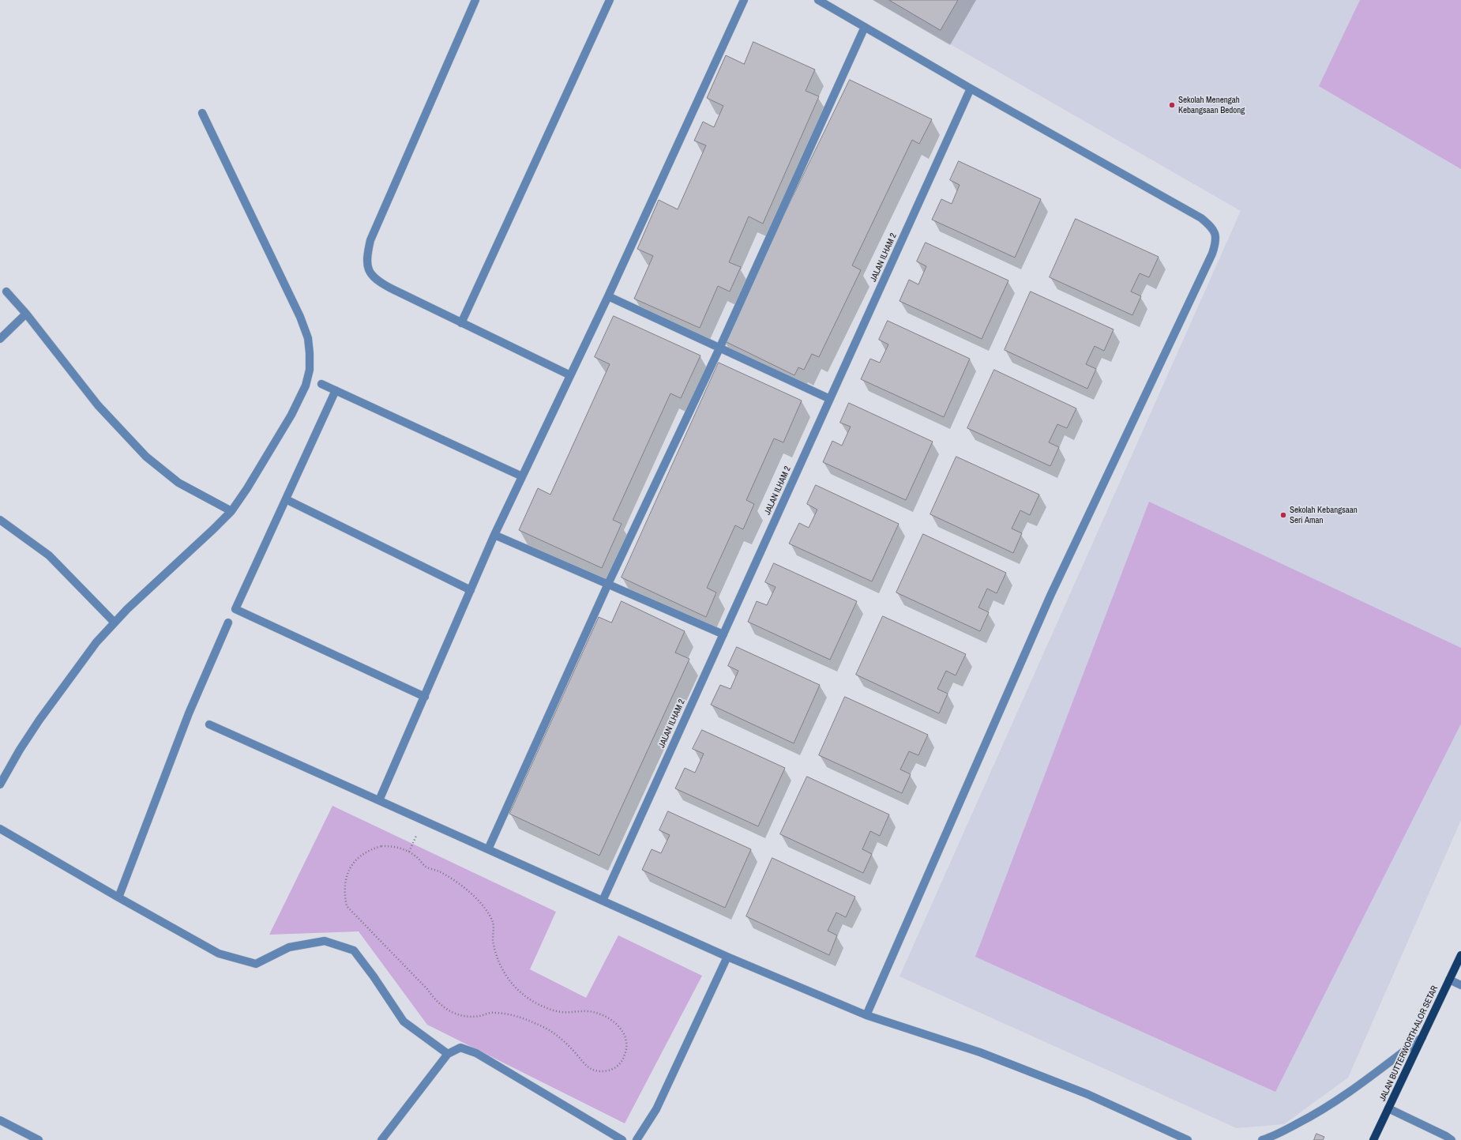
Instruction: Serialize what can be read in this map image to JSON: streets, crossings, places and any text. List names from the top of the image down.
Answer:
{
  "streets": {
    "main road": ["JALAN BUTTERWORTH-ALOR SETAR"],
    "street": ["JALAN ILHAM 2"]
  },
  "places": ["Sekolah Menengah Kebangsaan Bedong", "Sekolah Kebangsaan Seri Aman"]
}
